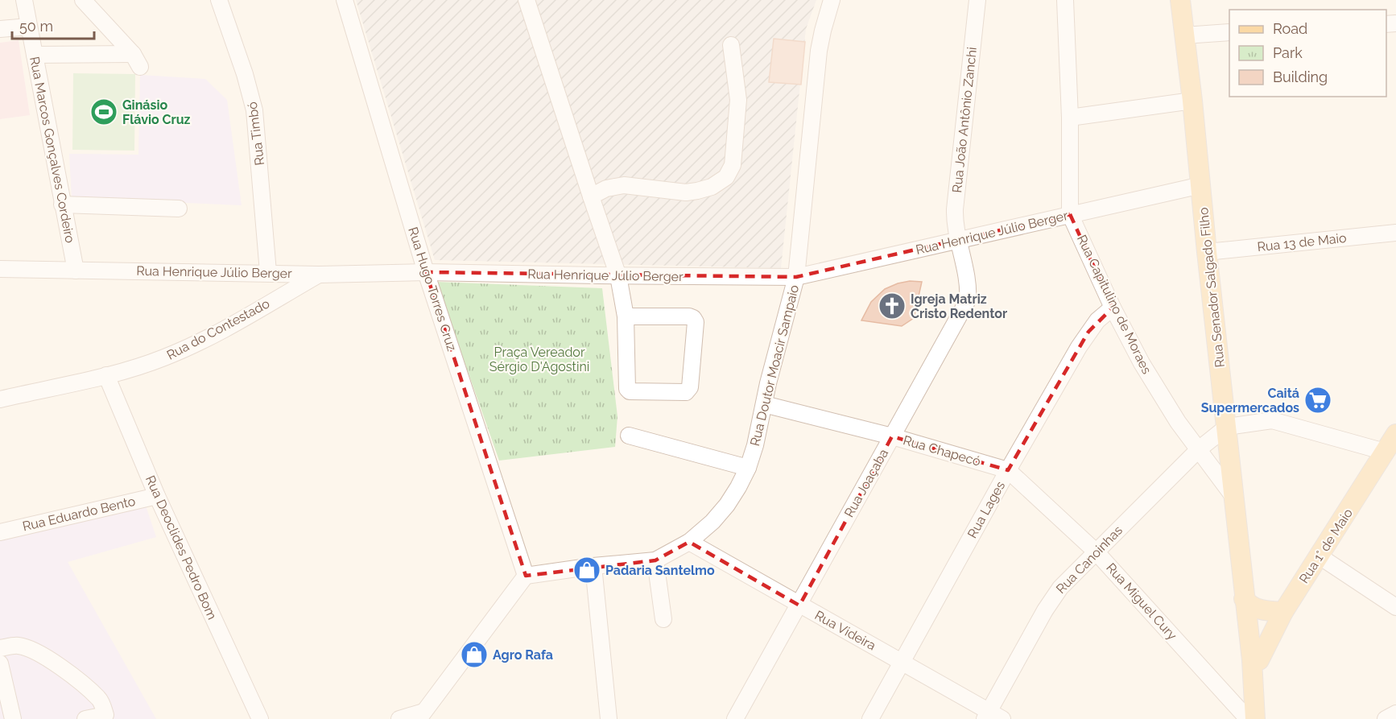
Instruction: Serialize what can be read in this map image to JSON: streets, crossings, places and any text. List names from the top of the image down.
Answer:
{
  "streets": {
    "main road": ["Rua Senador Salgado Filho", "Rua 1° de Maio"],
    "street": [
      "Rua João Antônio Zanchi",
      "Rua Timbó",
      "Rua Marcos Gonçalves Cordeiro",
      "Rua Henrique Júlio Berger",
      "Rua 13 de Maio",
      "Rua Hugo Torres Cruz",
      "Rua Capitulino de Moraes",
      "Rua do Contestado",
      "Rua Doutor Moacir Sampaio",
      "Rua Chapecó",
      "Rua Joaçaba",
      "Rua Lages",
      "Rua Eduardo Bento",
      "Rua Deoclides Pedro Bom",
      "Rua Canoinhas",
      "Rua Miguel Cury",
      "Rua Videira"
    ]
  },
  "crossings": [
    ["Rua João Antônio Zanchi", "Rua Henrique Júlio Berger"],
    ["Rua João Antônio Zanchi", "Rua Joaçaba"],
    ["Rua Timbó", "Rua Henrique Júlio Berger"],
    ["Rua Marcos Gonçalves Cordeiro", "Rua Henrique Júlio Berger"],
    ["Rua Henrique Júlio Berger", "Rua Senador Salgado Filho"],
    ["Rua Henrique Júlio Berger", "Rua Hugo Torres Cruz"],
    ["Rua Henrique Júlio Berger", "Rua Capitulino de Moraes"],
    ["Rua Henrique Júlio Berger", "Rua do Contestado"],
    ["Rua Henrique Júlio Berger", "Rua Doutor Moacir Sampaio"],
    ["Rua Henrique Júlio Berger", "Rua Joaçaba"],
    ["Rua 13 de Maio", "Rua Senador Salgado Filho"],
    ["Rua Senador Salgado Filho", "Rua Capitulino de Moraes"],
    ["Rua Senador Salgado Filho", "Rua 1° de Maio"],
    ["Rua Senador Salgado Filho", "Rua Canoinhas"],
    ["Rua Hugo Torres Cruz", "Rua Doutor Moacir Sampaio"],
    ["Rua Capitulino de Moraes", "Rua Lages"],
    ["Rua Capitulino de Moraes", "Rua Canoinhas"],
    ["Rua do Contestado", "Rua Deoclides Pedro Bom"],
    ["Rua Doutor Moacir Sampaio", "Rua Chapecó"],
    ["Rua Doutor Moacir Sampaio", "Rua Videira"],
    ["Rua Chapecó", "Rua Joaçaba"],
    ["Rua Chapecó", "Rua Lages"],
    ["Rua Chapecó", "Rua Miguel Cury"],
    ["Rua Joaçaba", "Rua Videira"],
    ["Rua Lages", "Rua Miguel Cury"],
    ["Rua Lages", "Rua Videira"],
    ["Rua Eduardo Bento", "Rua Deoclides Pedro Bom"],
    ["Rua Canoinhas", "Rua Miguel Cury"],
    ["Rua Canoinhas", "Rua Videira"]
  ],
  "parks": ["Praça Vereador Sérgio D'Agostini"],
  "places": {
    "sports": ["Ginásio Flávio Cruz"],
    "church": ["Igreja Matriz Cristo Redentor"],
    "supermarket": ["Caitá Supermercados"],
    "shop": ["Padaria Santelmo", "Agro Rafa"]
  },
  "legend": ["Road", "Park", "Building"],
  "scale_bar": "50 m"
}
